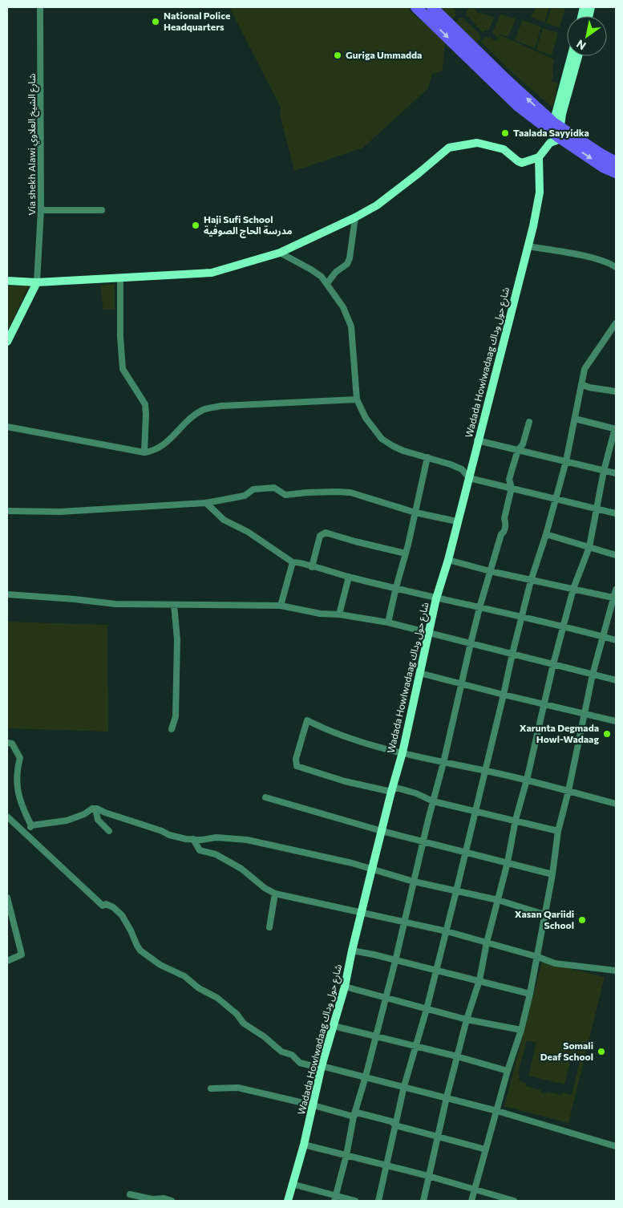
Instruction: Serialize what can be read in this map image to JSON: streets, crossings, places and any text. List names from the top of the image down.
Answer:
{
  "streets": {
    "street": ["Via shekh Alawi شارع الشيخ العلاوي", "Wadada Howlwadaag شارع حول وداك"]
  },
  "places": [
    "National Police Headquarters",
    "Guriga Ummadda",
    "Taalada Sayyidka",
    "Haji Sufi School مدرسة الحاج الصوفية",
    "Xarunta Degmada Howl-Wadaag",
    "Xasan Qariidi School",
    "Somali Deaf School"
  ],
  "north": "bottom left"
}
